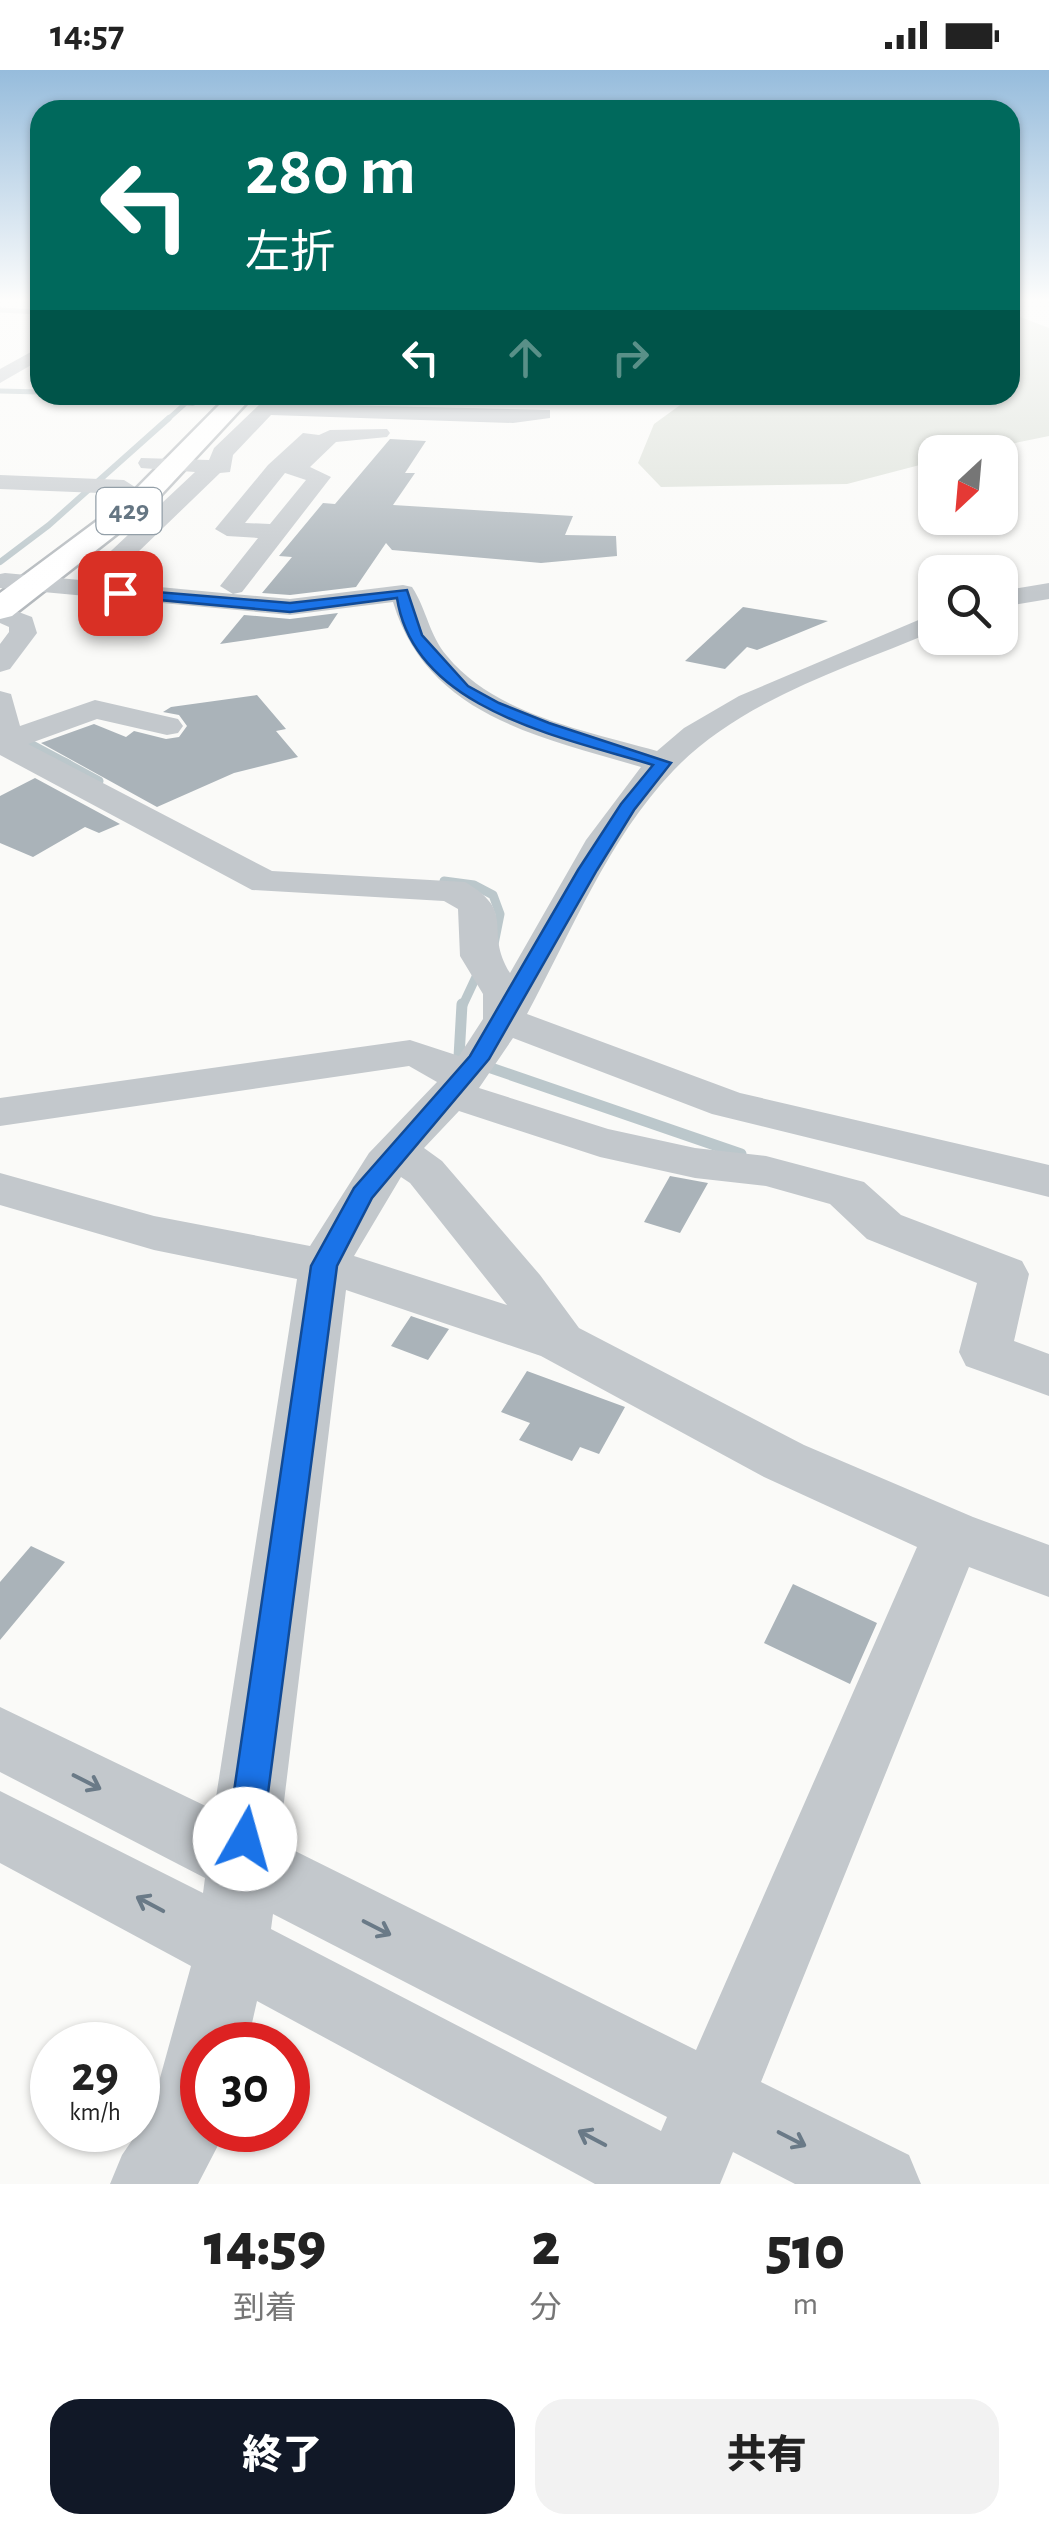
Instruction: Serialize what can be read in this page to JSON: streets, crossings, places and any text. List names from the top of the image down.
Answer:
{
  "streets": {
    "highway": ["429"]
  },
  "north": "bottom left",
  "page": {
    "status": "14:57",
    "turn": ["280 m", "左折"],
    "speed": "29 km/h",
    "limit": "30",
    "eta": [
      "14:59",
      "到着",
      "2",
      "分",
      "510",
      "m"
    ],
    "buttons": ["終了", "共有"]
  }
}
